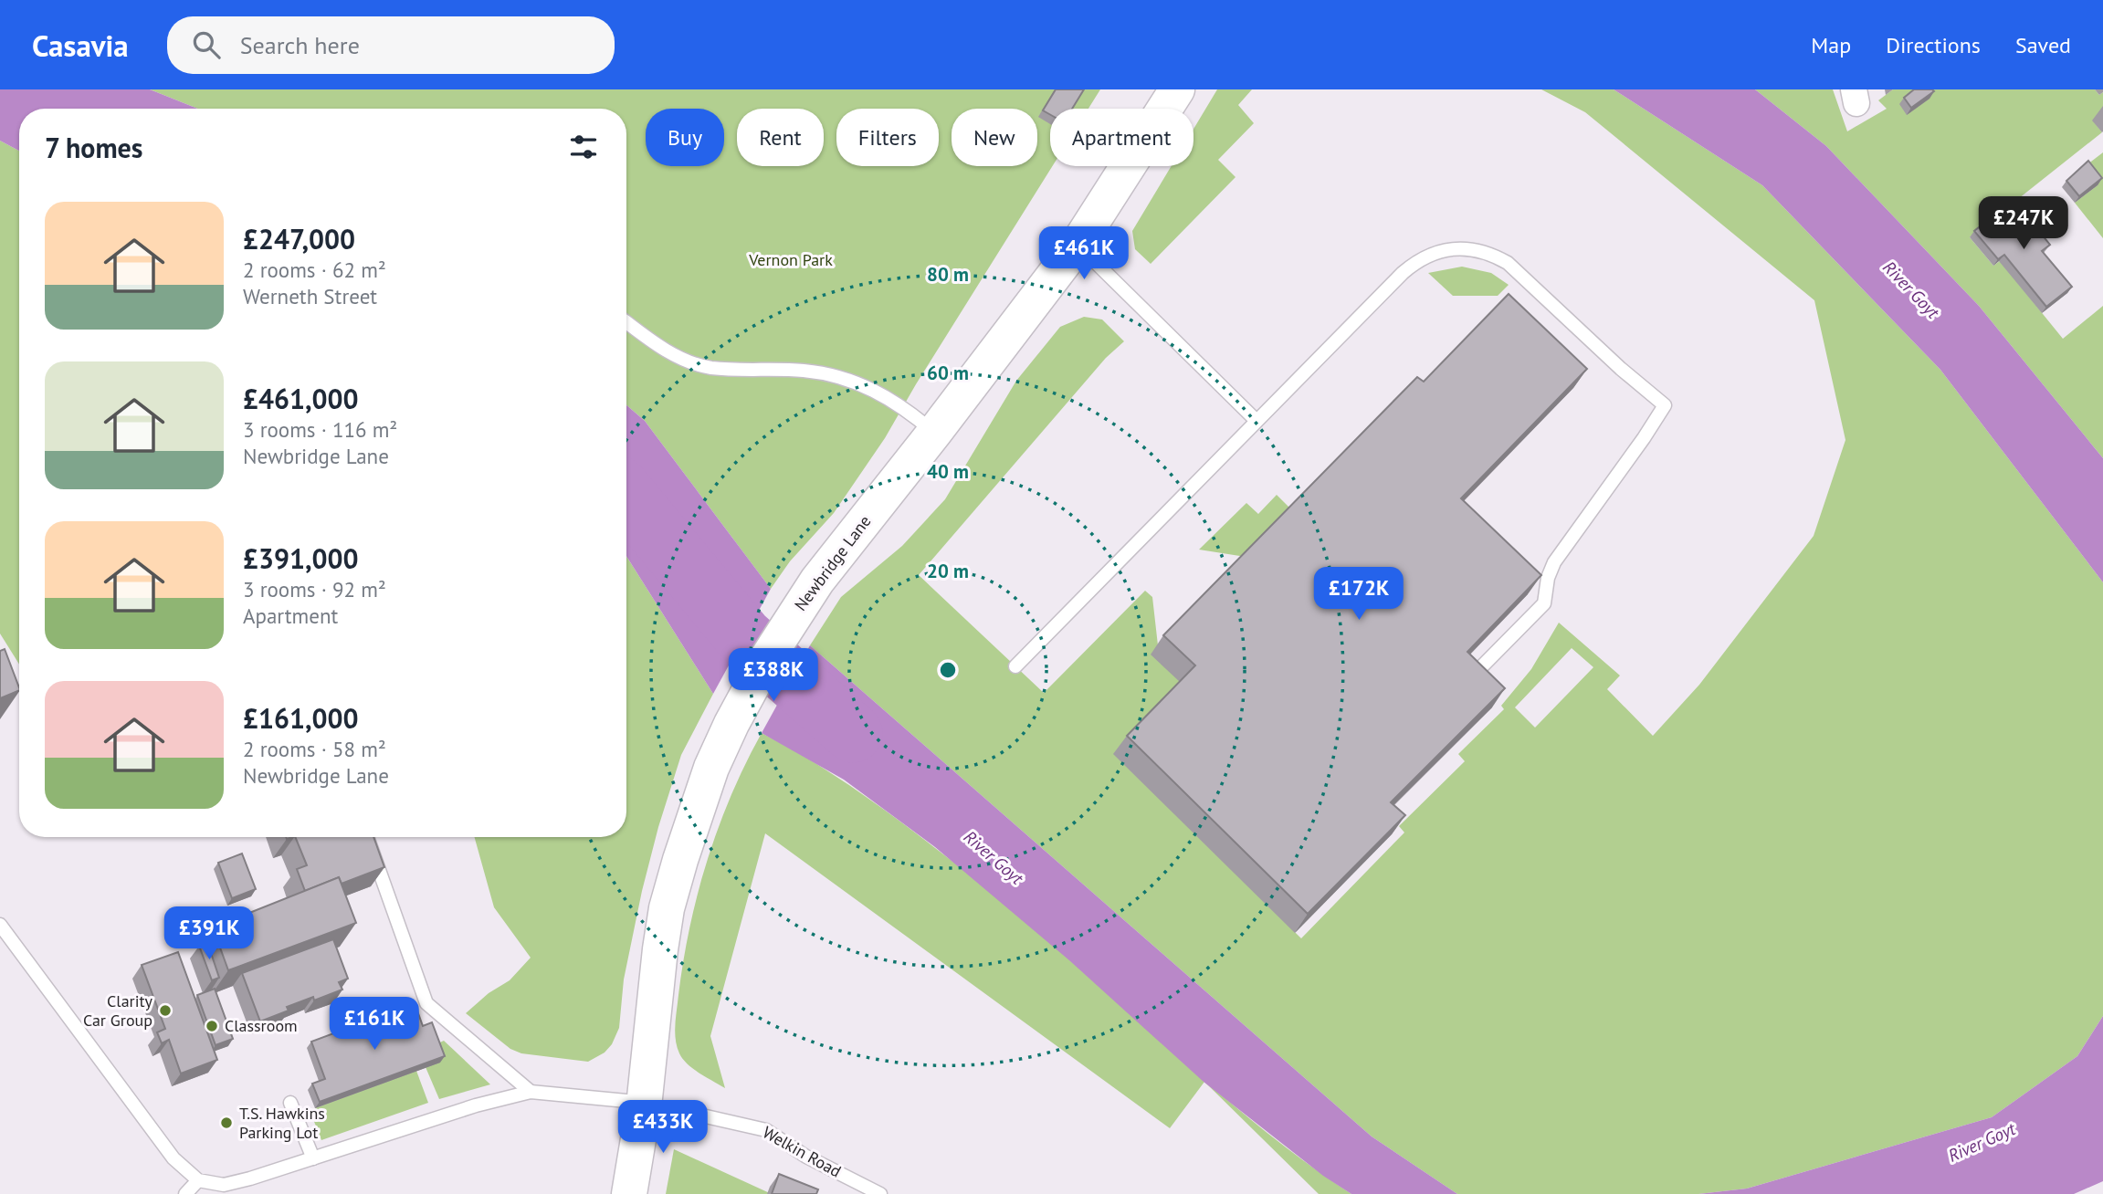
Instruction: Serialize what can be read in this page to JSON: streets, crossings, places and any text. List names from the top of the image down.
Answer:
{
  "streets": {
    "main road": ["Newbridge Lane"],
    "lane": ["Welkin Road"]
  },
  "crossings": [
    ["Newbridge Lane", "Welkin Road"]
  ],
  "water": ["River Goyt"],
  "parks": ["Vernon Park"],
  "places": ["Clarity Car Group", "Classroom", "T.S. Hawkins Parking Lot"],
  "page": {
    "header": "Casavia",
    "search": "Search here",
    "nav": ["Map", "Directions", "Saved"],
    "chip": [
      "Buy",
      "Rent",
      "Filters",
      "New",
      "Apartment"
    ],
    "heading": "7 homes",
    "list": [
      {
        "name": "£247,000",
        "note": "2 rooms · 62 m² · Werneth Street"
      },
      {
        "name": "£461,000",
        "note": "3 rooms · 116 m² · Newbridge Lane"
      },
      {
        "name": "£391,000",
        "note": "3 rooms · 92 m² · Apartment"
      },
      {
        "name": "£161,000",
        "note": "2 rooms · 58 m² · Newbridge Lane"
      }
    ],
    "price": [
      "£247K",
      "£461K",
      "£172K",
      "£388K",
      "£391K",
      "£161K",
      "£433K"
    ]
  },
  "rings": [
    "80 m",
    "60 m",
    "40 m",
    "20 m"
  ]
}
